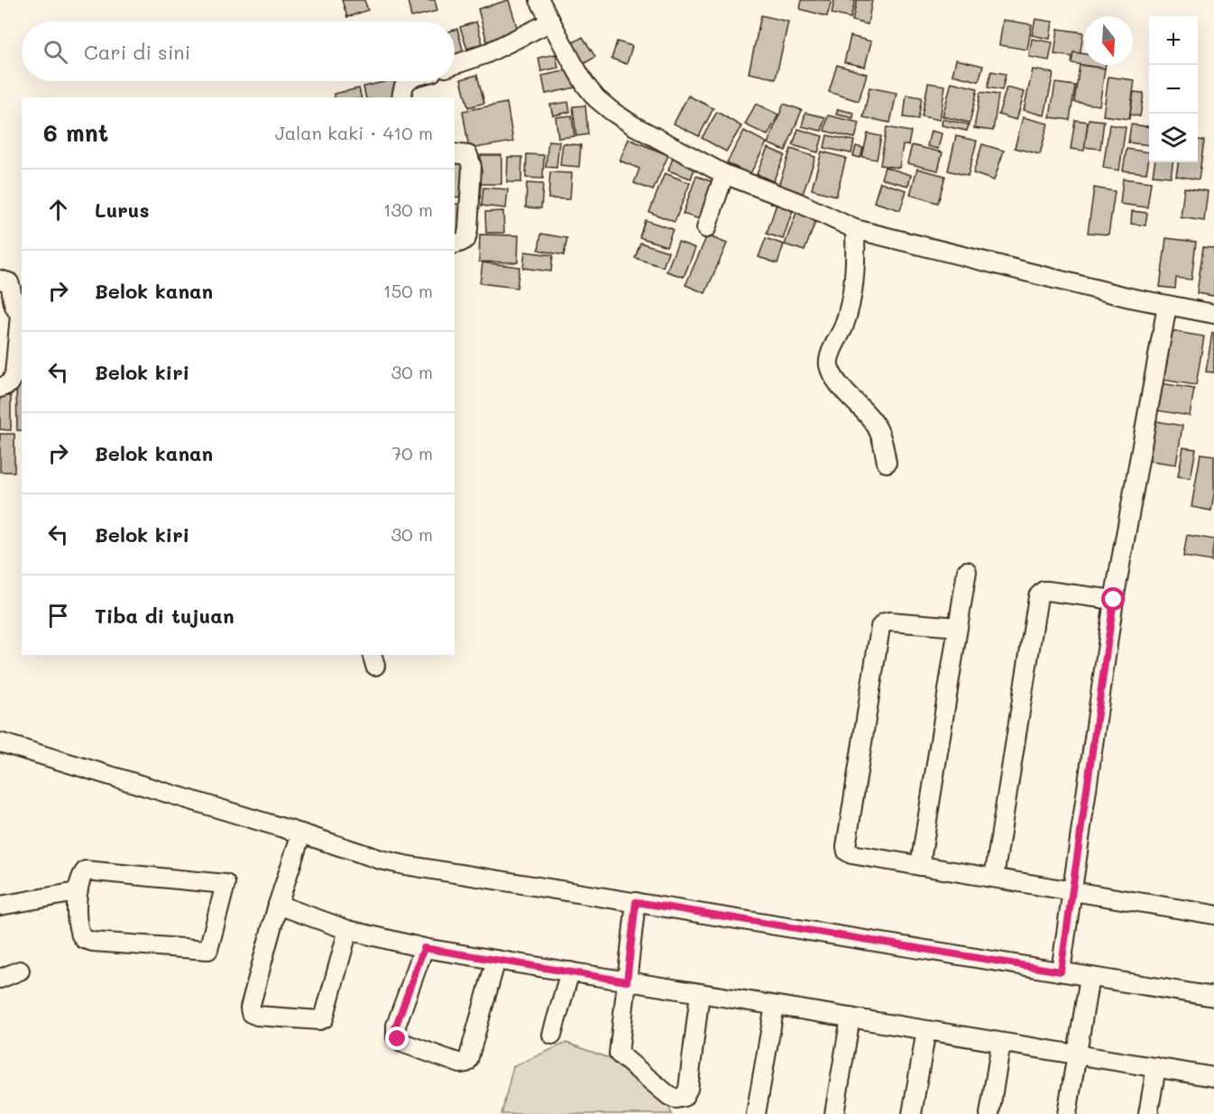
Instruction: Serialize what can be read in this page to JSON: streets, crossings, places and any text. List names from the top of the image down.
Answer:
{
  "north": "bottom",
  "page": {
    "map_buttons": ["+", "−"],
    "search": "Cari di sini",
    "heading": ["6 mnt", "Jalan kaki · 410 m"],
    "list": [
      ["Lurus", "130 m"],
      ["Belok kanan", "150 m"],
      ["Belok kiri", "30 m"],
      ["Belok kanan", "70 m"],
      ["Belok kiri", "30 m"],
      "Tiba di tujuan"
    ]
  }
}
